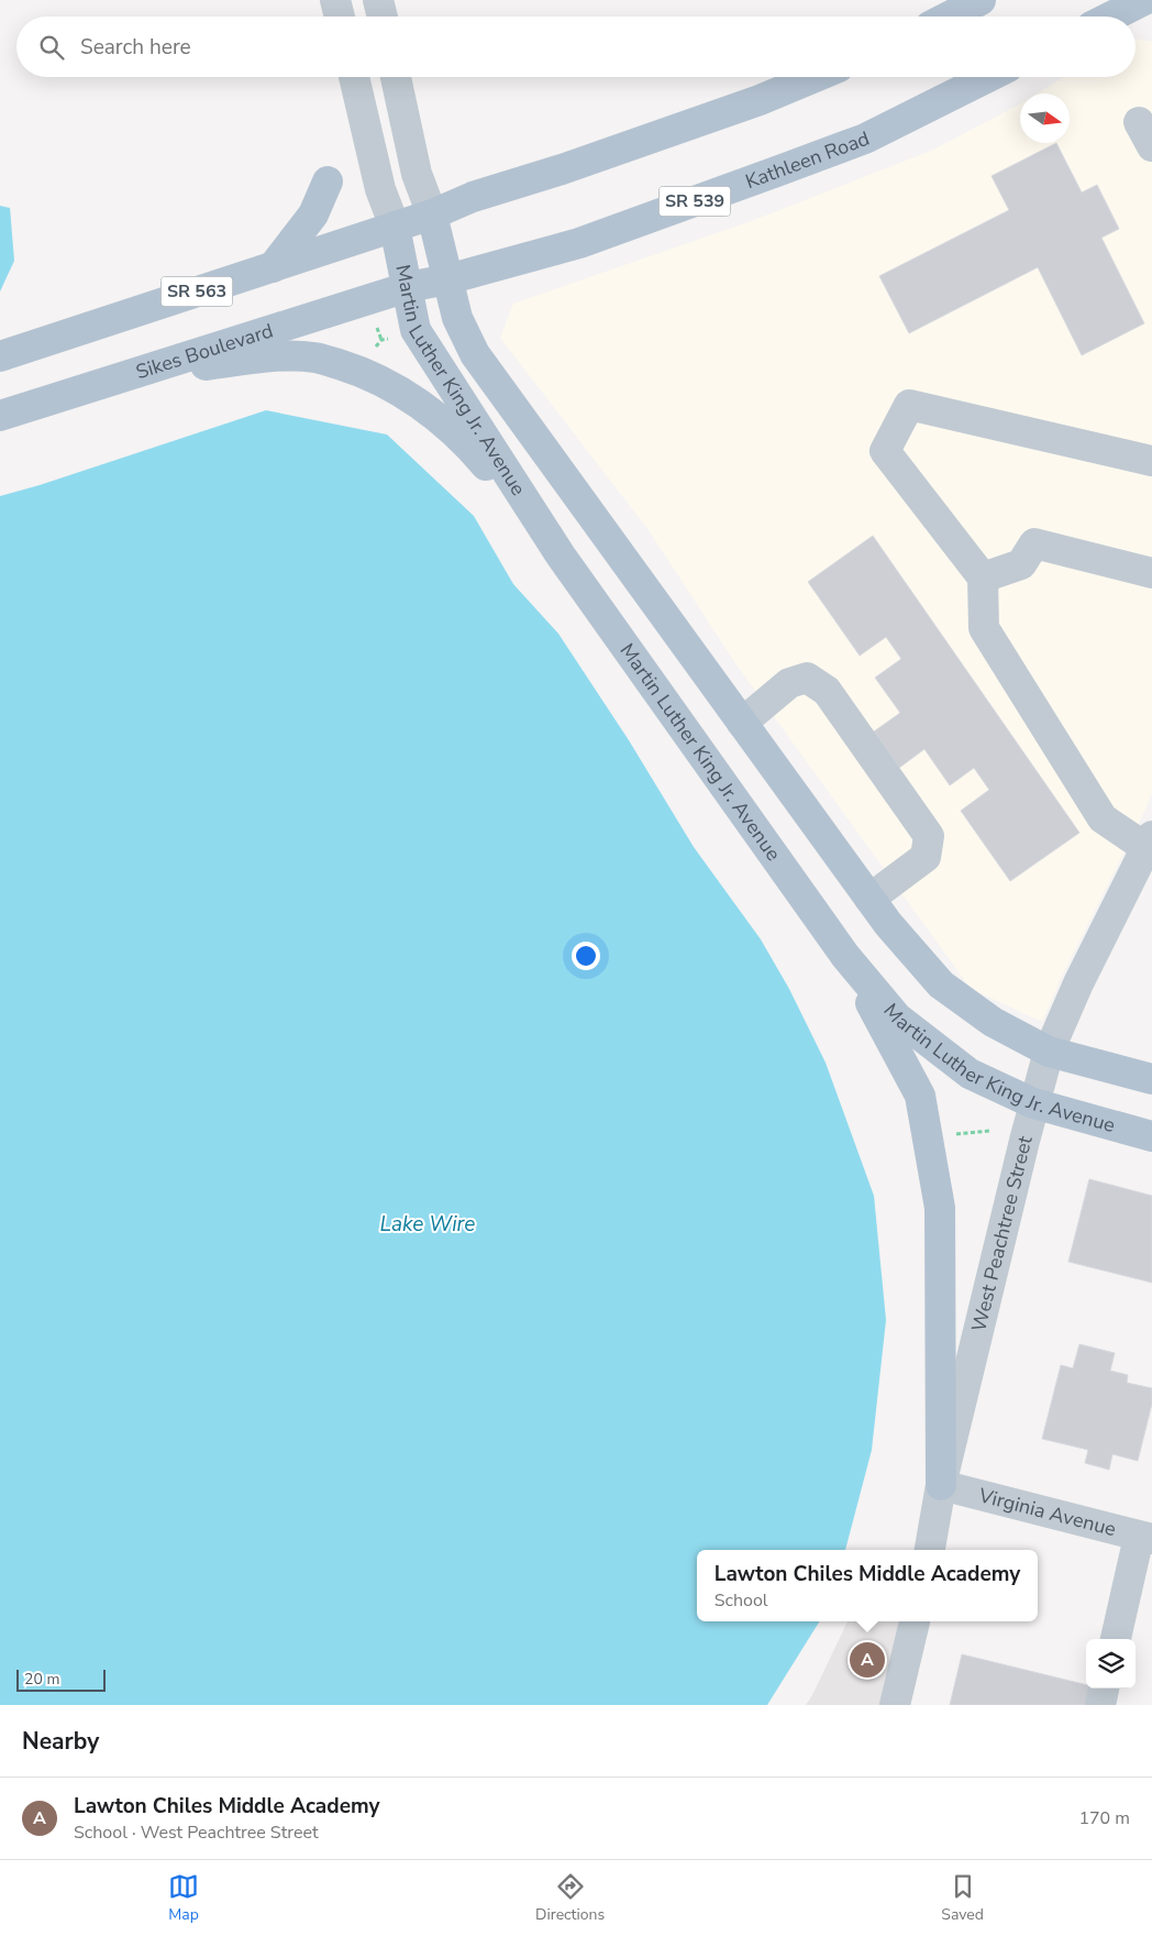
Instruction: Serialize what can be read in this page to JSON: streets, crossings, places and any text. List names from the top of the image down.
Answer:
{
  "streets": {
    "main road": [
      "Kathleen Road",
      "SR 539",
      "SR 563",
      "Sikes Boulevard",
      "Martin Luther King Jr. Avenue"
    ],
    "street": ["West Peachtree Street", "Virginia Avenue"]
  },
  "crossings": [
    ["Kathleen Road", "Sikes Boulevard"],
    ["Kathleen Road", "Martin Luther King Jr. Avenue"],
    ["SR 563", "Martin Luther King Jr. Avenue"],
    ["Sikes Boulevard", "Martin Luther King Jr. Avenue"],
    ["Martin Luther King Jr. Avenue", "West Peachtree Street"],
    ["West Peachtree Street", "Virginia Avenue"]
  ],
  "water": ["Lake Wire"],
  "scale_bar": "20 m",
  "north": "right",
  "page": {
    "search": "Search here",
    "popup": ["Lawton Chiles Middle Academy", "School"],
    "pins": "A",
    "scale": "20 m",
    "heading": "Nearby",
    "list": [
      {
        "mark": "A",
        "name": "Lawton Chiles Middle Academy",
        "note": "School · West Peachtree Street",
        "value": "170 m"
      }
    ],
    "nav": ["Map", "Directions", "Saved"]
  }
}
